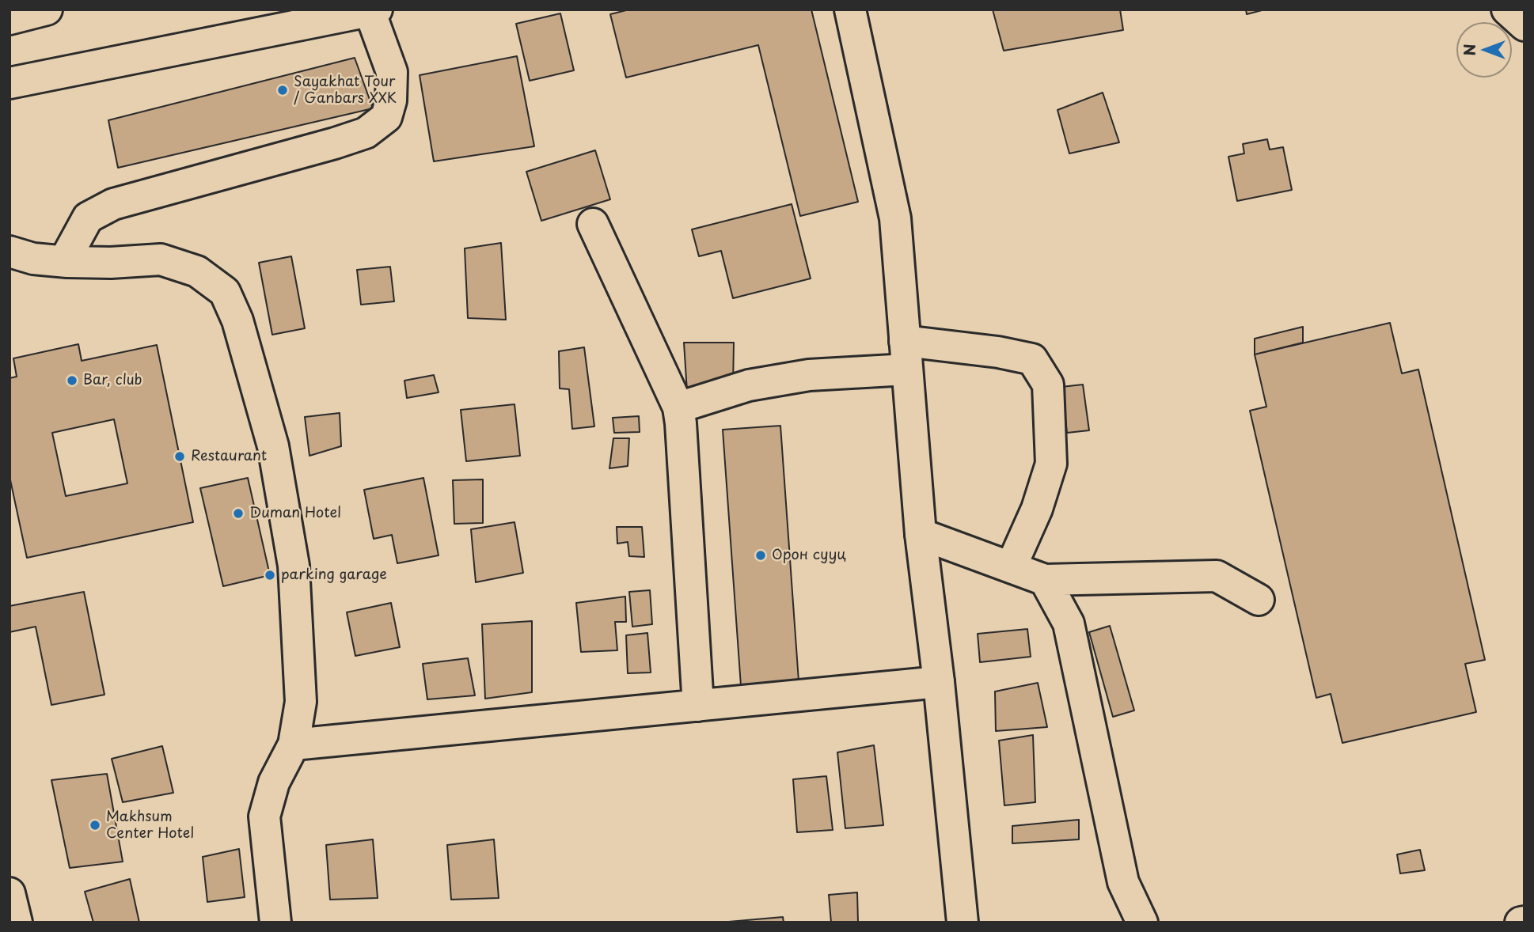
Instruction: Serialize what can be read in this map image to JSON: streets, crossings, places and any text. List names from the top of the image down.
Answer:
{
  "places": [
    "Sayakhat Tour / Ganbars XXK",
    "Bar, club",
    "Restaurant",
    "Duman Hotel",
    "Орон сууц",
    "parking garage",
    "Makhsum Center Hotel"
  ],
  "north": "left"
}
